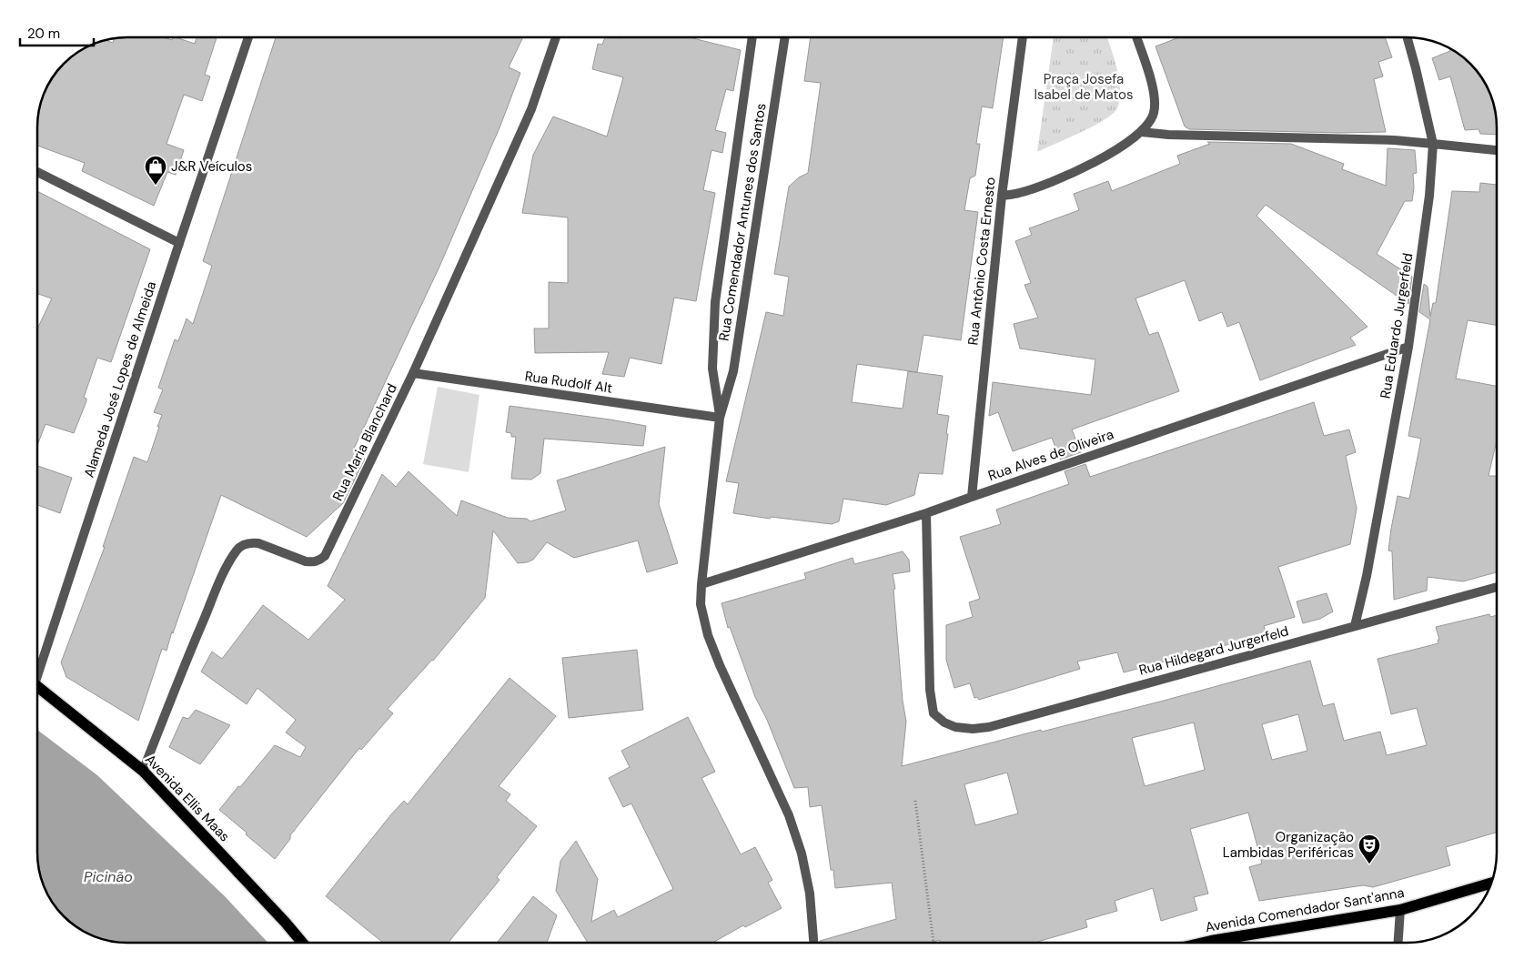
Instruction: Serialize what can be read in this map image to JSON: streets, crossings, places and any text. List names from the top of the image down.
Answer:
{
  "streets": {
    "main road": ["Avenida Ellis Maas", "Avenida Comendador Sant'anna"],
    "street": [
      "Rua Comendador Antunes dos Santos",
      "Rua Antônio Costa Ernesto",
      "Rua Eduardo Jurgerfeld",
      "Alameda José Lopes de Almeida",
      "Rua Rudolf Alt",
      "Rua Maria Blanchard",
      "Rua Alves de Oliveira",
      "Rua Hildegard Jurgerfeld"
    ]
  },
  "crossings": [
    ["Rua Comendador Antunes dos Santos", "Rua Rudolf Alt"],
    ["Rua Comendador Antunes dos Santos", "Rua Alves de Oliveira"],
    ["Rua Antônio Costa Ernesto", "Rua Alves de Oliveira"],
    ["Rua Eduardo Jurgerfeld", "Rua Alves de Oliveira"],
    ["Rua Eduardo Jurgerfeld", "Rua Hildegard Jurgerfeld"],
    ["Rua Rudolf Alt", "Rua Maria Blanchard"],
    ["Rua Maria Blanchard", "Avenida Ellis Maas"],
    ["Rua Alves de Oliveira", "Rua Hildegard Jurgerfeld"]
  ],
  "water": ["Picinão"],
  "parks": ["Praça Josefa Isabel de Matos"],
  "places": {
    "shop": ["J&R Veículos"],
    "theatre": ["Organização Lambidas Periféricas"]
  },
  "scale_bar": "20 m"
}
